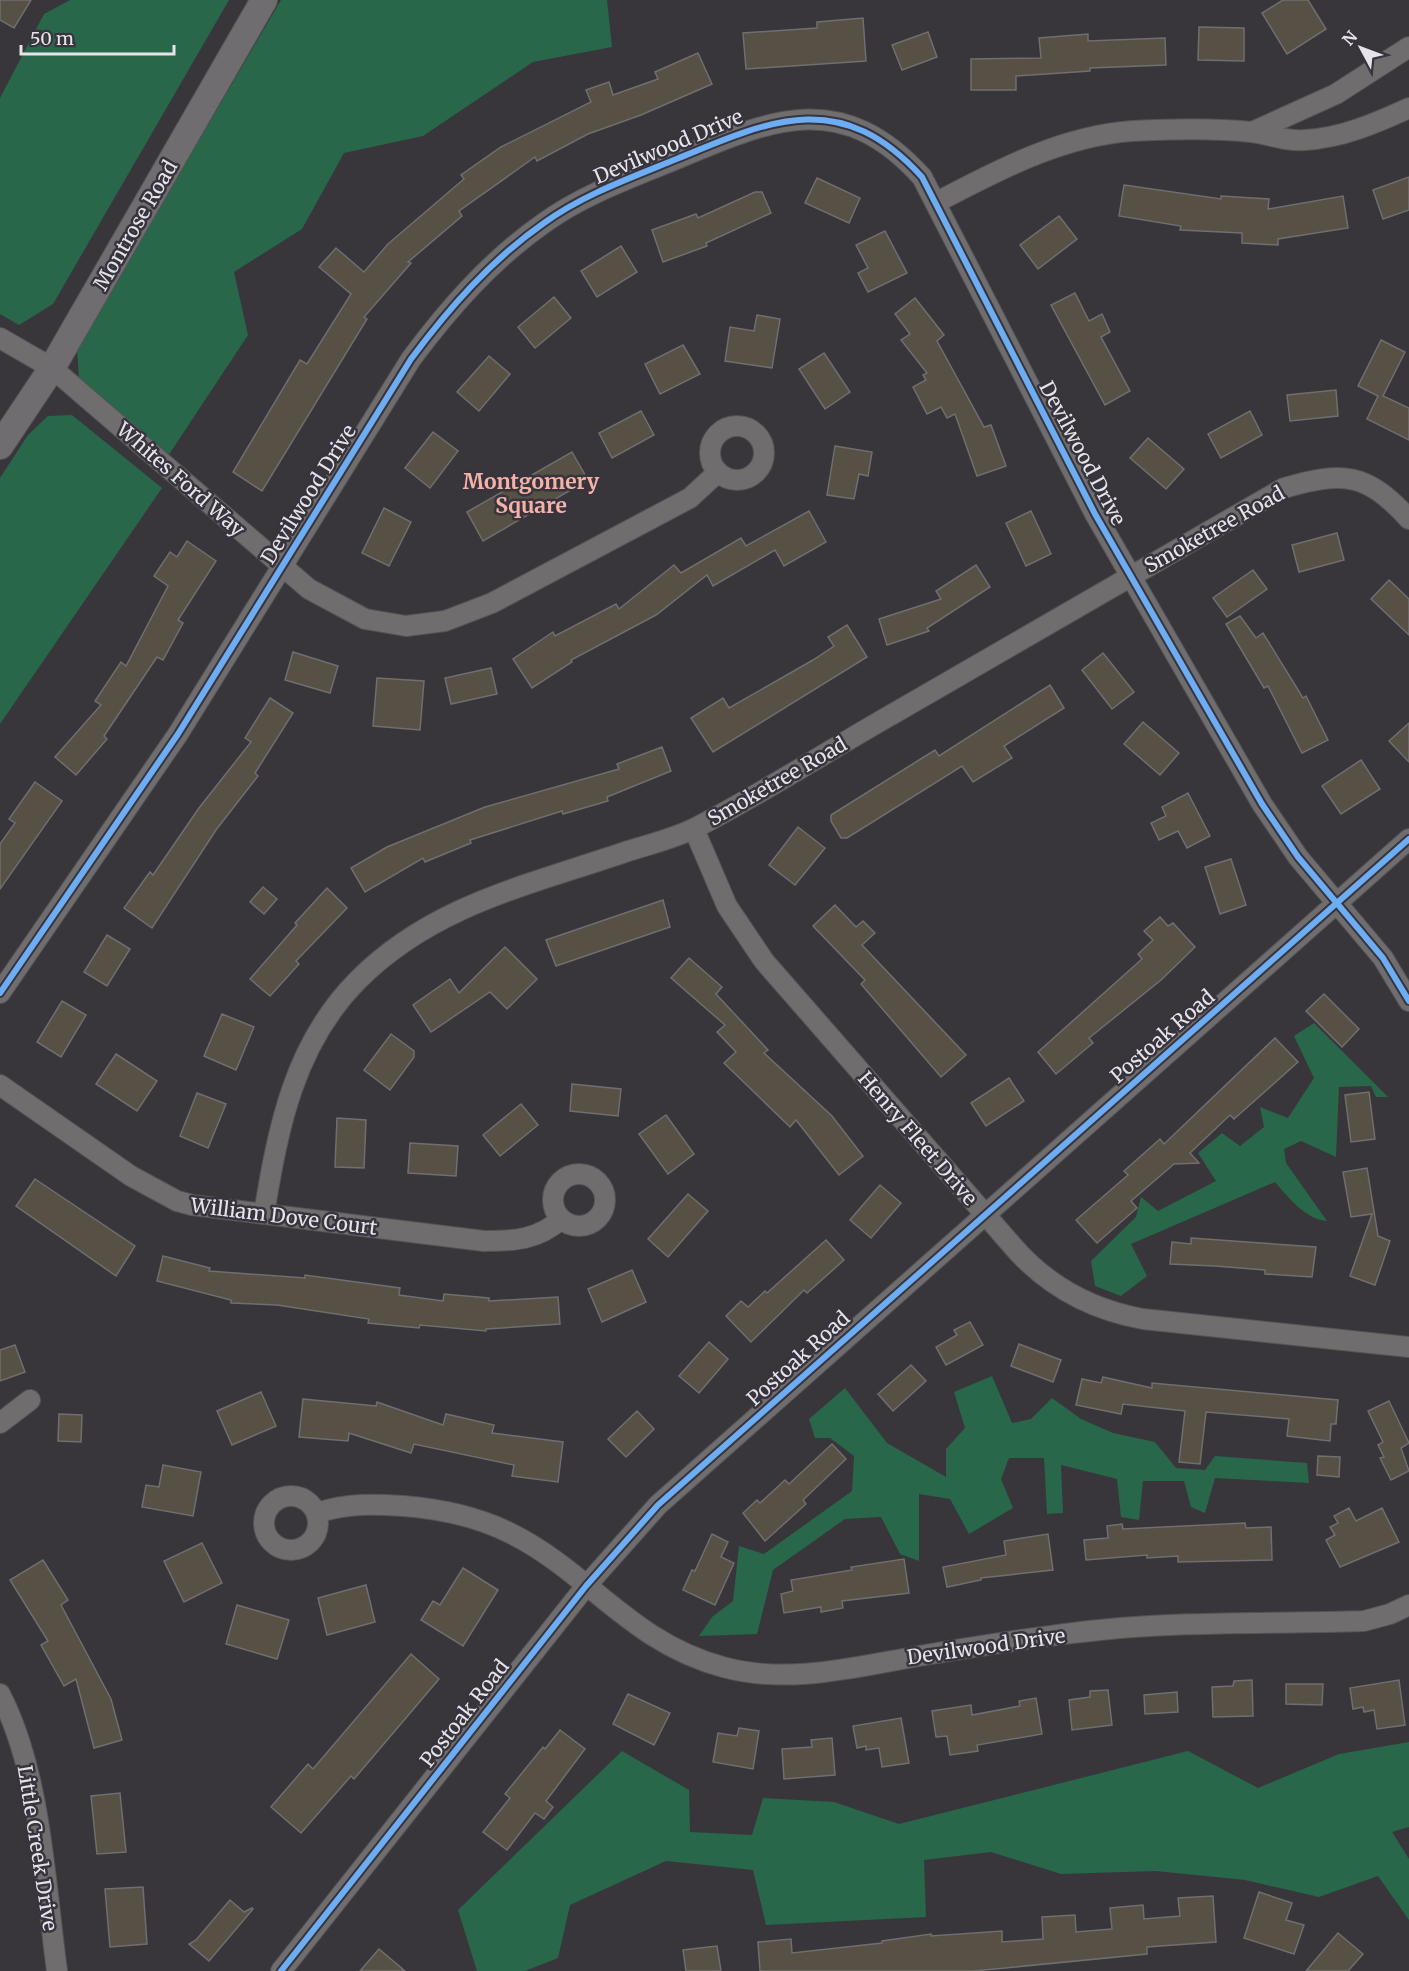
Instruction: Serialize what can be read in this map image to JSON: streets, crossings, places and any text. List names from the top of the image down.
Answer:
{
  "streets": {
    "main road": ["Montrose Road"],
    "street": [
      "Devilwood Drive",
      "Whites Ford Way",
      "Smoketree Road",
      "Postoak Road",
      "Henry Fleet Drive",
      "William Dove Court",
      "Little Creek Drive"
    ]
  },
  "crossings": [
    ["Devilwood Drive", "Whites Ford Way"],
    ["Devilwood Drive", "Smoketree Road"],
    ["Devilwood Drive", "Postoak Road"],
    ["Montrose Road", "Whites Ford Way"],
    ["Smoketree Road", "Henry Fleet Drive"],
    ["Smoketree Road", "William Dove Court"],
    ["Postoak Road", "Henry Fleet Drive"]
  ],
  "districts": ["Montgomery Square"],
  "scale_bar": "50 m",
  "north": "top left"
}
